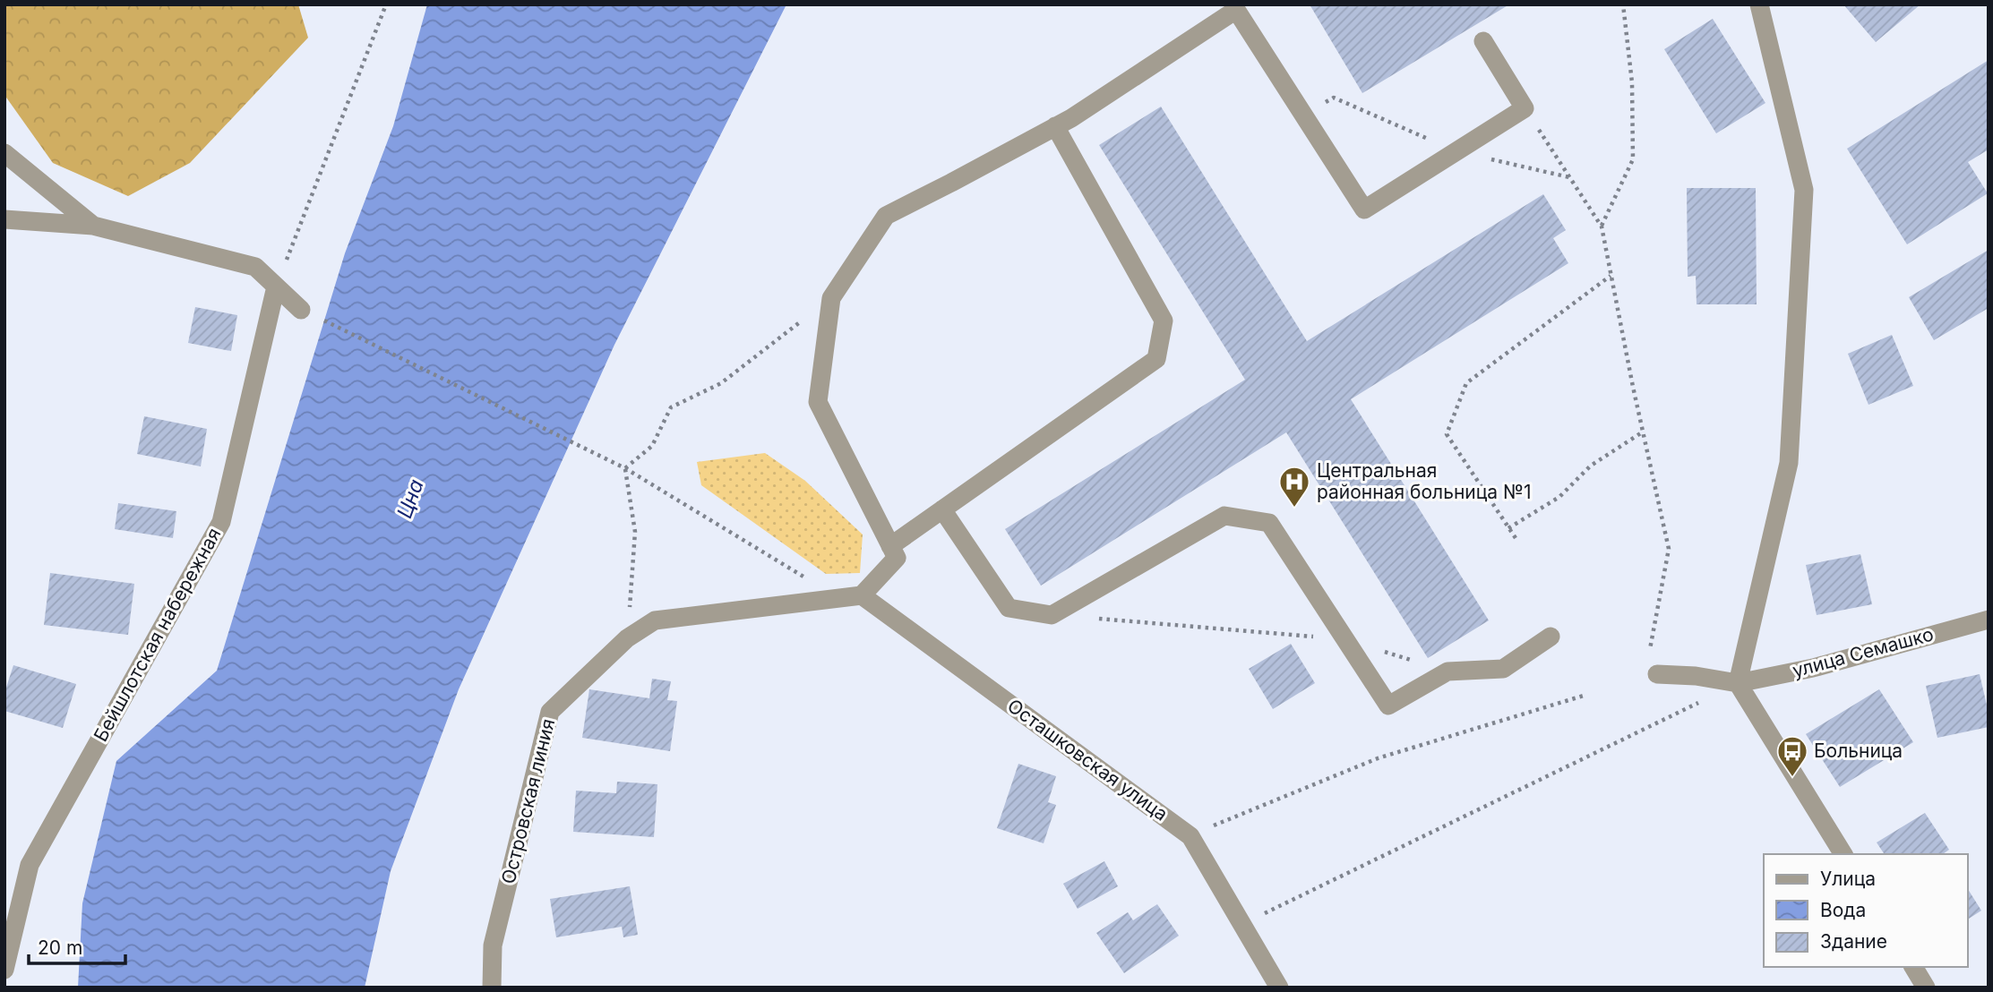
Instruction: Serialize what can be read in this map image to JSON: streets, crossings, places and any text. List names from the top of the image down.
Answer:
{
  "streets": {
    "street": [
      "Бейшлотская набережная",
      "улица Семашко",
      "Осташковская улица",
      "Островская линия"
    ]
  },
  "water": ["Цна"],
  "places": {
    "hospital": ["Центральная районная больница №1"],
    "bus stop": ["Больница"]
  },
  "legend": ["Улица", "Вода", "Здание"],
  "scale_bar": "20 m"
}
